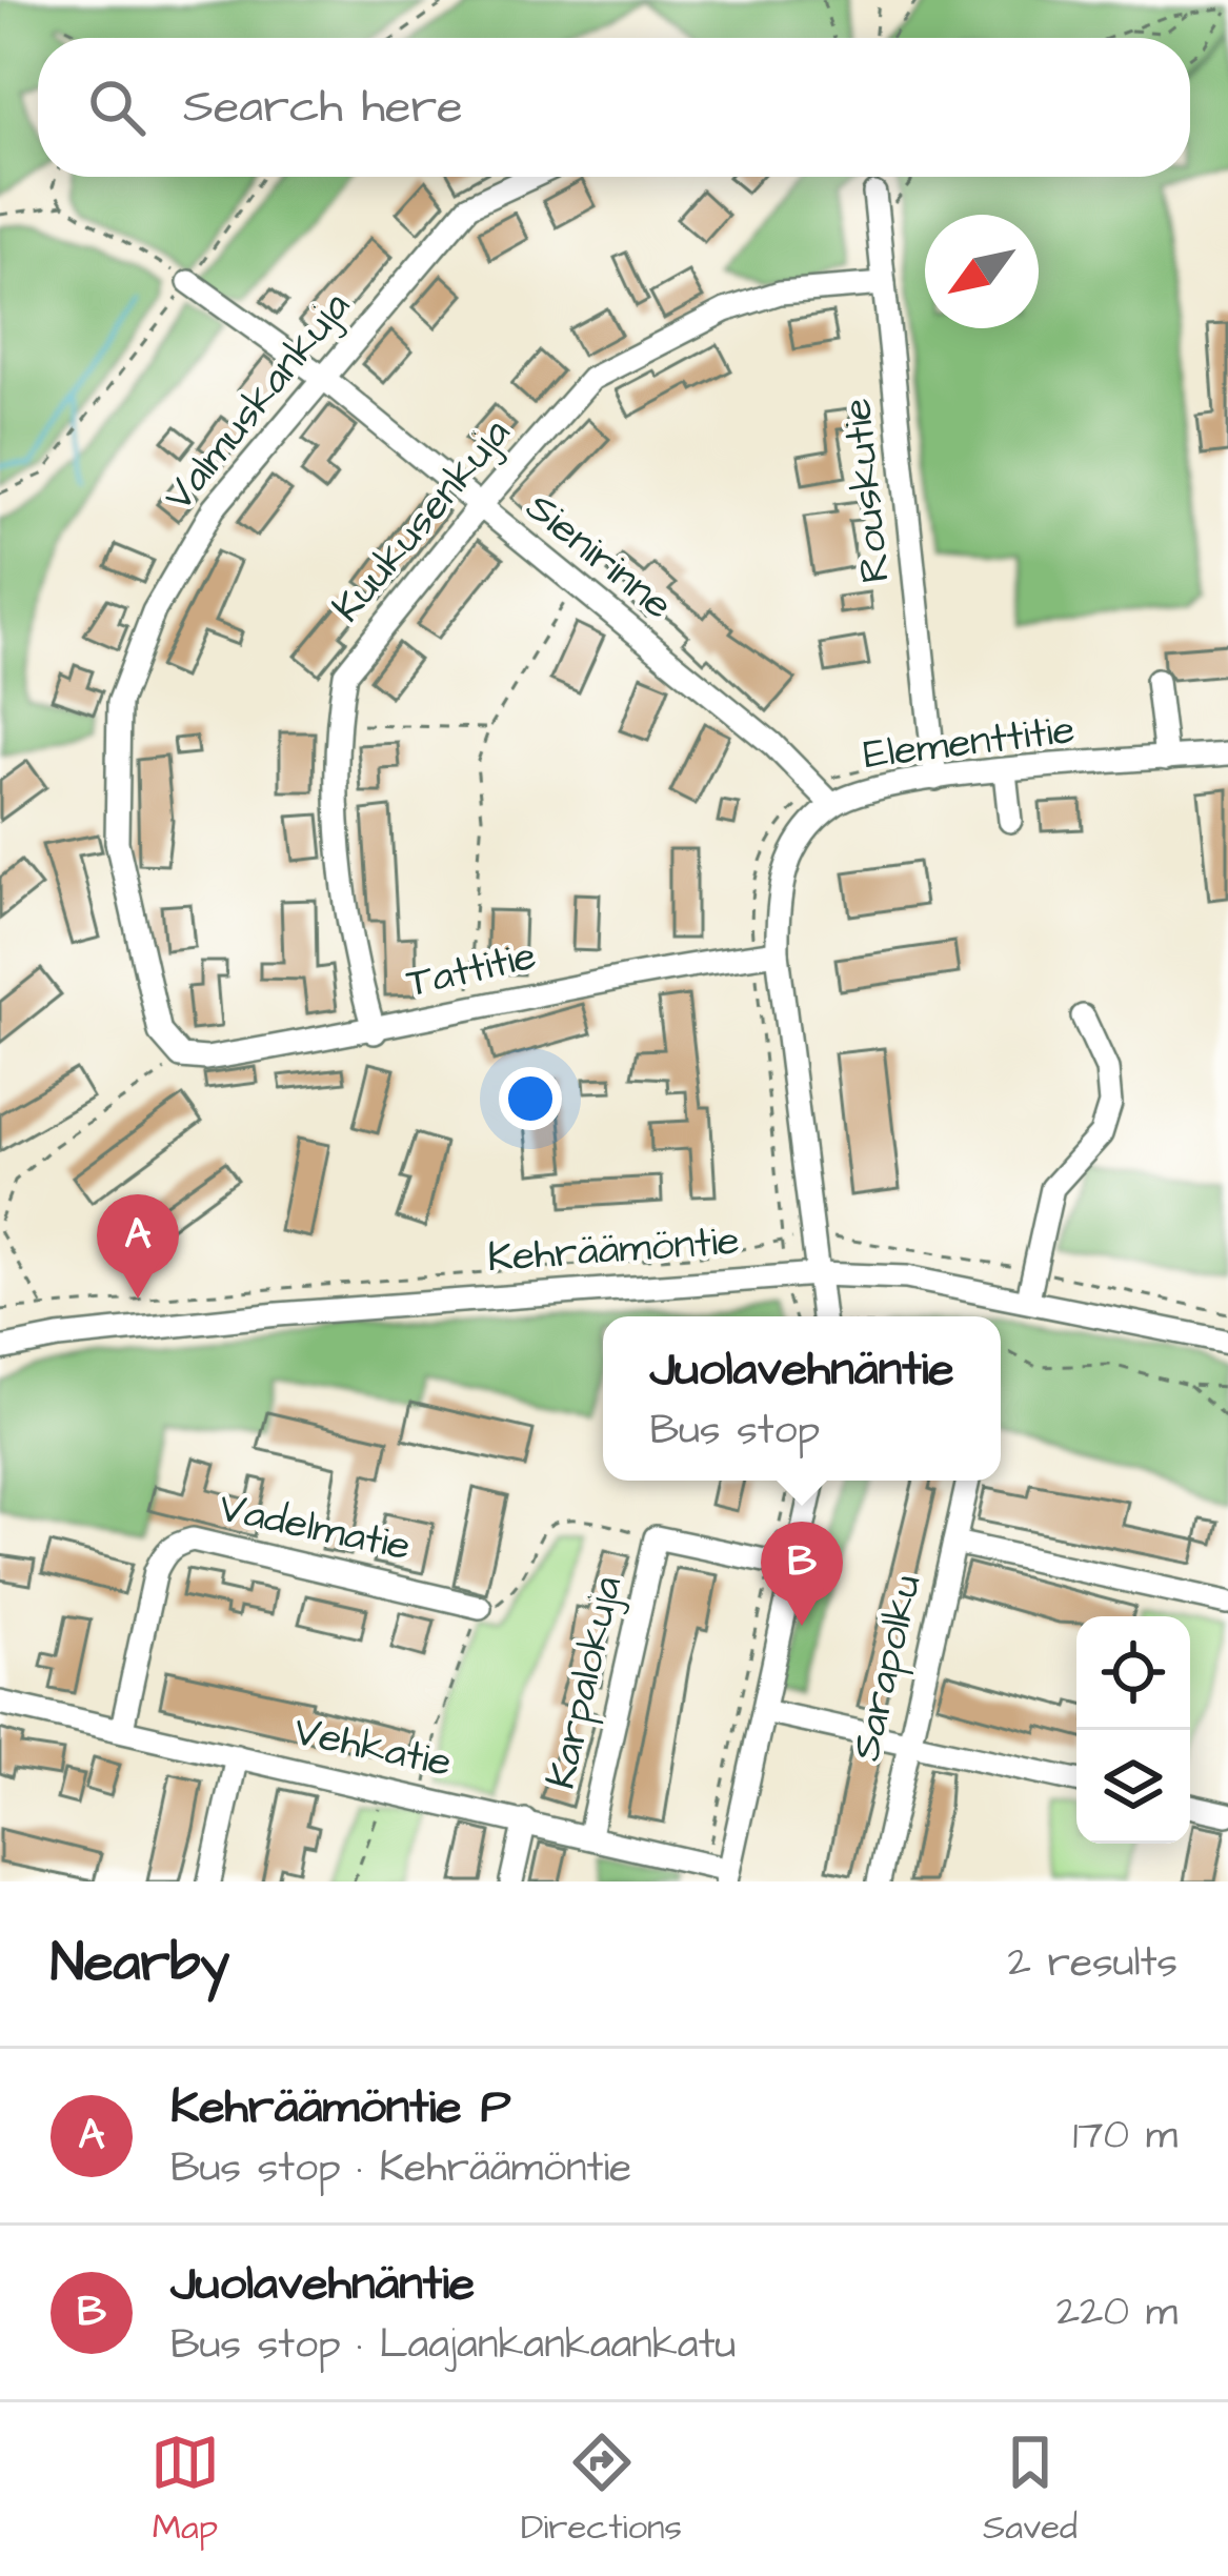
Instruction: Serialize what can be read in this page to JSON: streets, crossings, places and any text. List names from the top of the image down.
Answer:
{
  "streets": {
    "street": [
      "Valmuskankuja",
      "Rouskutie",
      "Kuukusenkuja",
      "Sienirinne",
      "Elementtitie",
      "Tattitie",
      "Kehräämöntie",
      "Vadelmatie",
      "Sarapolku",
      "Karpalokuja",
      "Vehkatie"
    ]
  },
  "crossings": [
    ["Valmuskankuja", "Sienirinne"],
    ["Valmuskankuja", "Tattitie"],
    ["Rouskutie", "Kuukusenkuja"],
    ["Rouskutie", "Elementtitie"],
    ["Kuukusenkuja", "Sienirinne"],
    ["Kuukusenkuja", "Tattitie"],
    ["Sienirinne", "Elementtitie"],
    ["Elementtitie", "Tattitie"],
    ["Elementtitie", "Kehräämöntie"],
    ["Vadelmatie", "Vehkatie"],
    ["Karpalokuja", "Vehkatie"]
  ],
  "north": "bottom left",
  "page": {
    "search": "Search here",
    "pins": ["A", "B"],
    "popup": ["Juolavehnäntie", "Bus stop"],
    "heading": ["Nearby", "2 results"],
    "list": [
      {
        "mark": "A",
        "name": "Kehräämöntie P",
        "note": "Bus stop · Kehräämöntie",
        "value": "170 m"
      },
      {
        "mark": "B",
        "name": "Juolavehnäntie",
        "note": "Bus stop · Laajankankaankatu",
        "value": "220 m"
      }
    ],
    "nav": ["Map", "Directions", "Saved"]
  }
}
